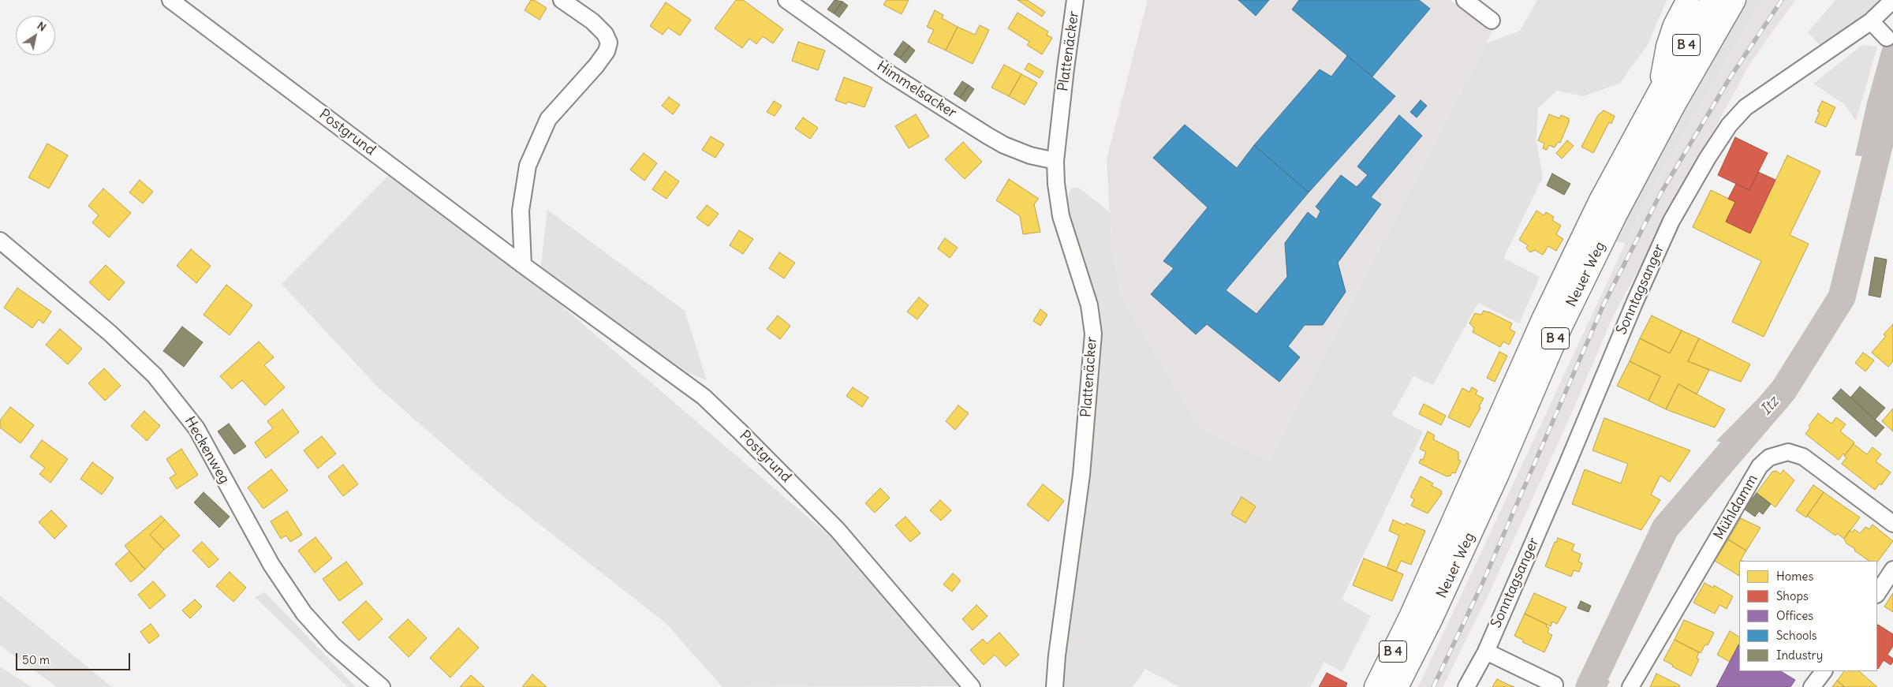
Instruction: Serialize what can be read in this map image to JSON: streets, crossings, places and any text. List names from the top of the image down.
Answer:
{
  "streets": {
    "highway": ["B 4", "Neuer Weg"],
    "street": [
      "Plattenäcker",
      "Himmelsacker",
      "Postgrund",
      "Sonntagsanger",
      "Heckenweg",
      "Mühldamm"
    ]
  },
  "crossings": [
    ["Plattenäcker", "Himmelsacker"]
  ],
  "water": ["Itz"],
  "legend": [
    "Homes",
    "Shops",
    "Offices",
    "Schools",
    "Industry"
  ],
  "scale_bar": "50 m",
  "north": "top right"
}
